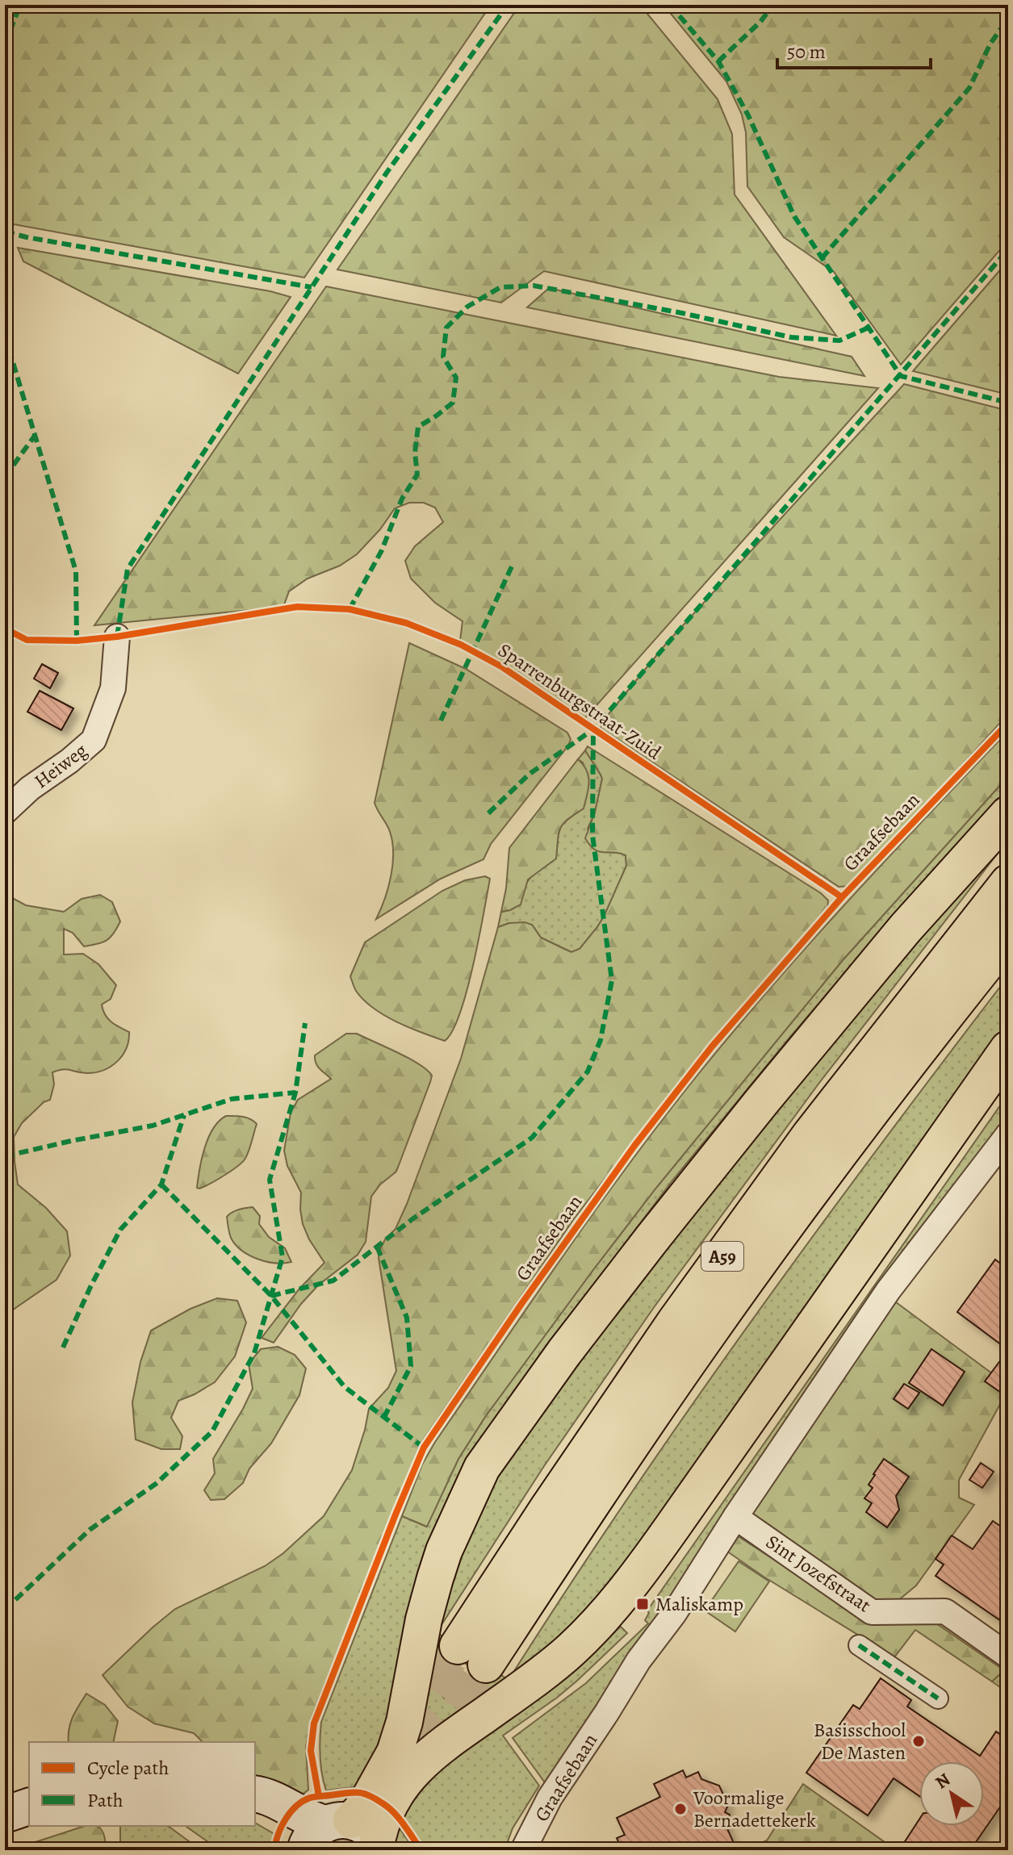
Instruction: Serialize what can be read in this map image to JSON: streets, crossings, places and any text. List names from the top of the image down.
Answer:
{
  "streets": {
    "highway": ["A59"],
    "street": ["Heiweg", "Graafsebaan", "Sint Jozefstraat"],
    "cycle path": ["Sparrenburgstraat-Zuid"]
  },
  "crossings": [
    ["Graafsebaan", "Sint Jozefstraat"]
  ],
  "places": {
    "transit": ["Maliskamp"],
    "other": ["Basisschool De Masten", "Voormalige Bernadettekerk"]
  },
  "legend": ["Cycle path", "Path"],
  "scale_bar": "50 m",
  "north": "top left"
}
